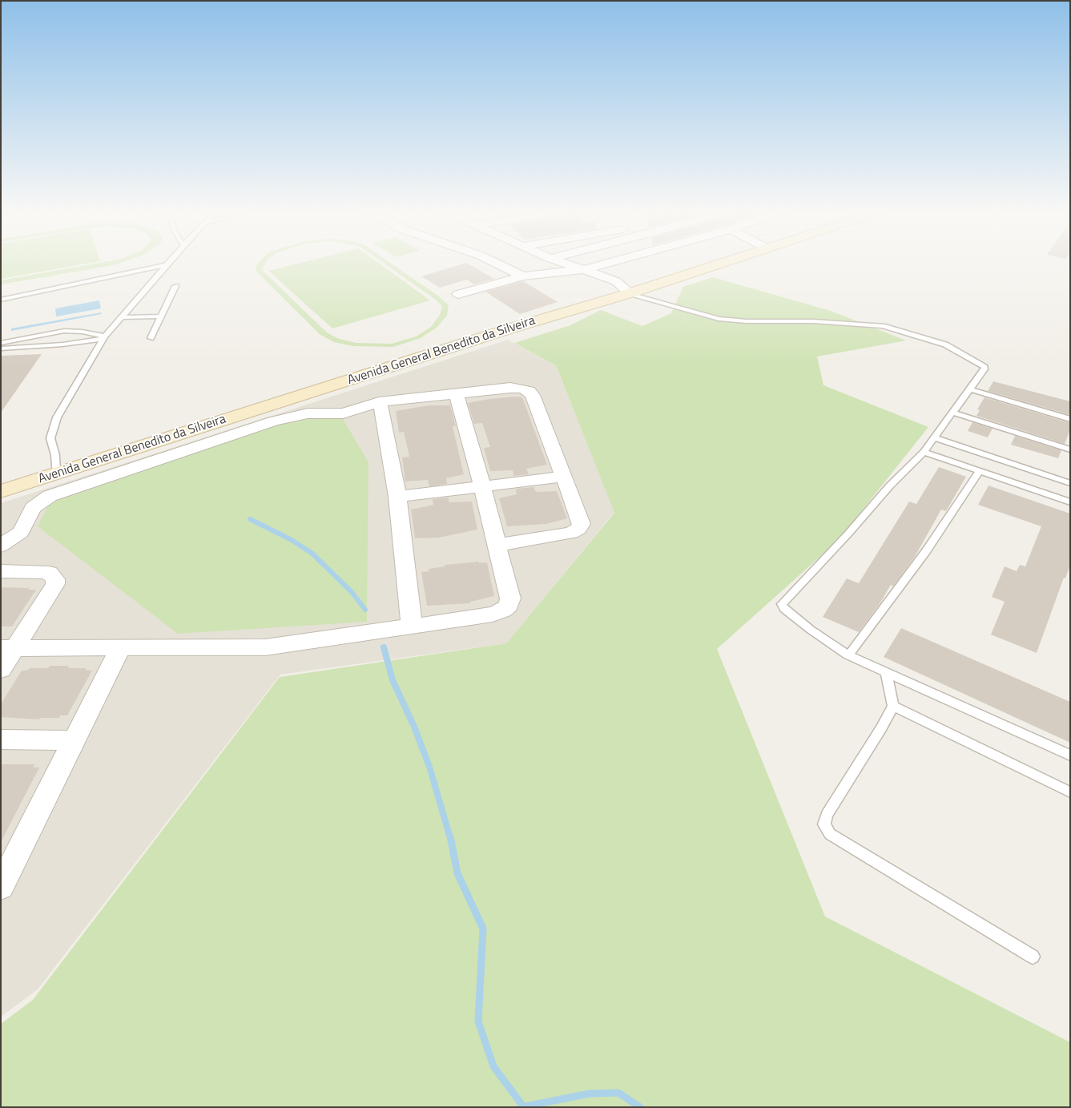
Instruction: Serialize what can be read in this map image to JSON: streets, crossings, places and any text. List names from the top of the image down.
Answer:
{
  "streets": {
    "main road": ["Avenida General Benedito da Silveira"]
  }
}
